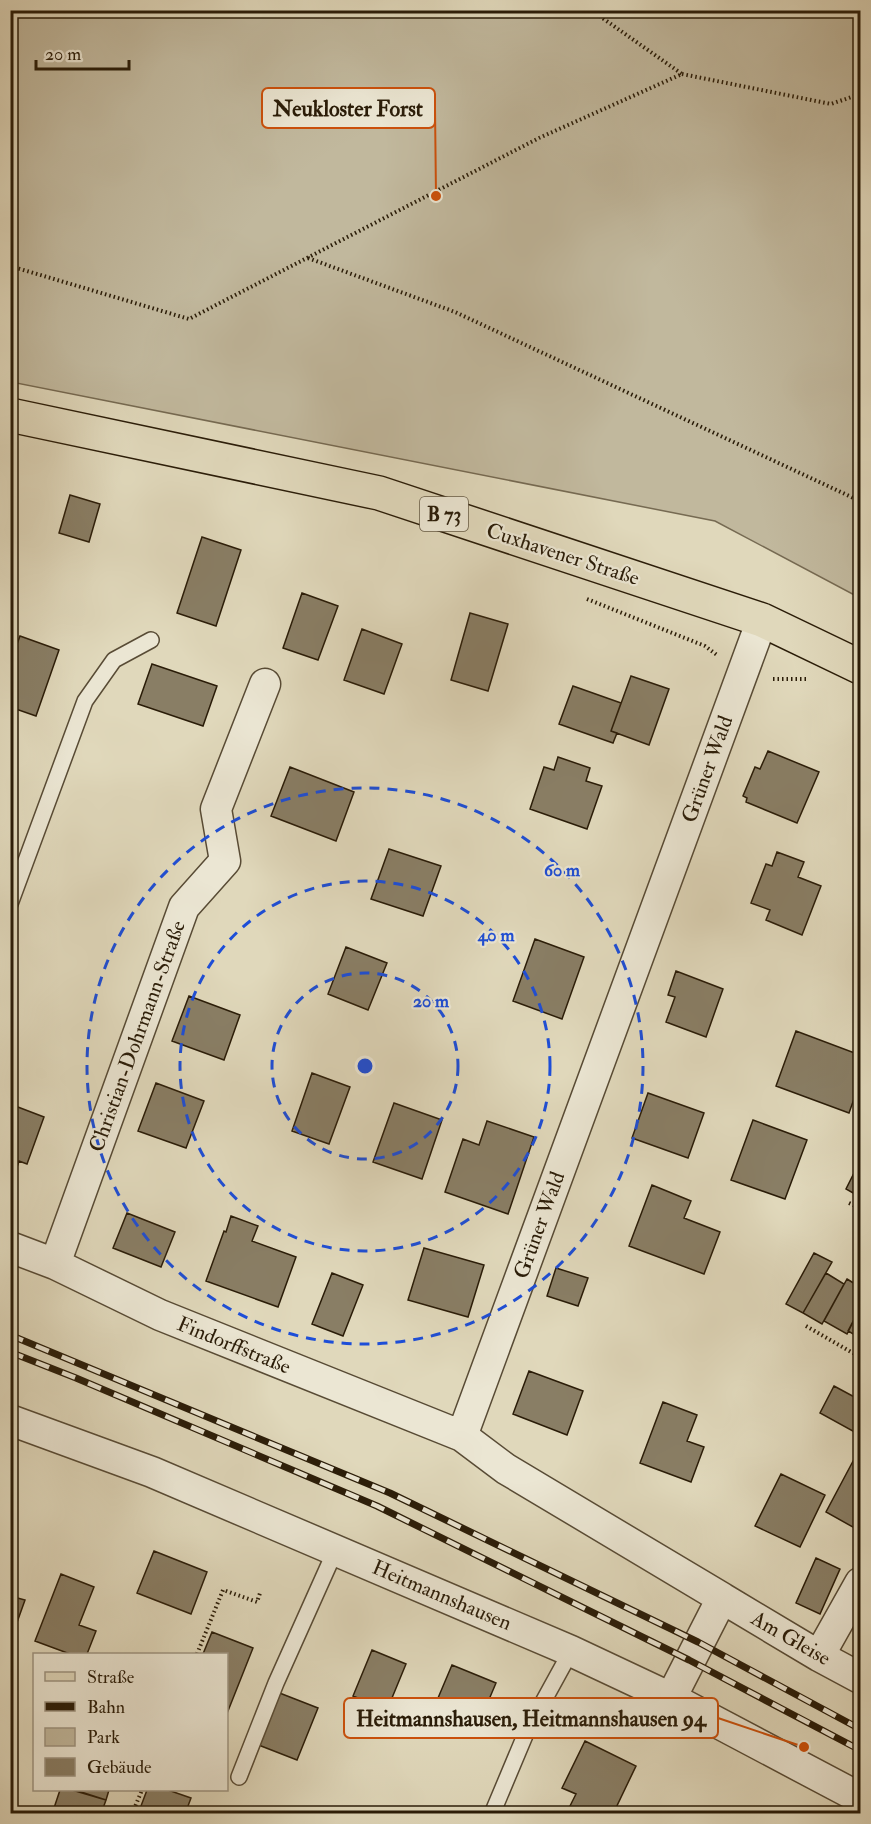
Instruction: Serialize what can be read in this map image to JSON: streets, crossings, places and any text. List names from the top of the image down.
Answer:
{
  "streets": {
    "main road": ["B 73", "Cuxhavener Straße"],
    "street": [
      "Grüner Wald",
      "Christian-Dohrmann-Straße",
      "Findorffstraße",
      "Heitmannshausen",
      "Am Gleise"
    ]
  },
  "crossings": [
    ["Cuxhavener Straße", "Grüner Wald"],
    ["Grüner Wald", "Findorffstraße"],
    ["Christian-Dohrmann-Straße", "Findorffstraße"]
  ],
  "places": ["Neukloster Forst", "Heitmannshausen, Heitmannshausen 94"],
  "legend": [
    "Straße",
    "Bahn",
    "Park",
    "Gebäude"
  ],
  "scale_bar": "20 m",
  "rings": ["60 m", "40 m", "20 m"]
}
